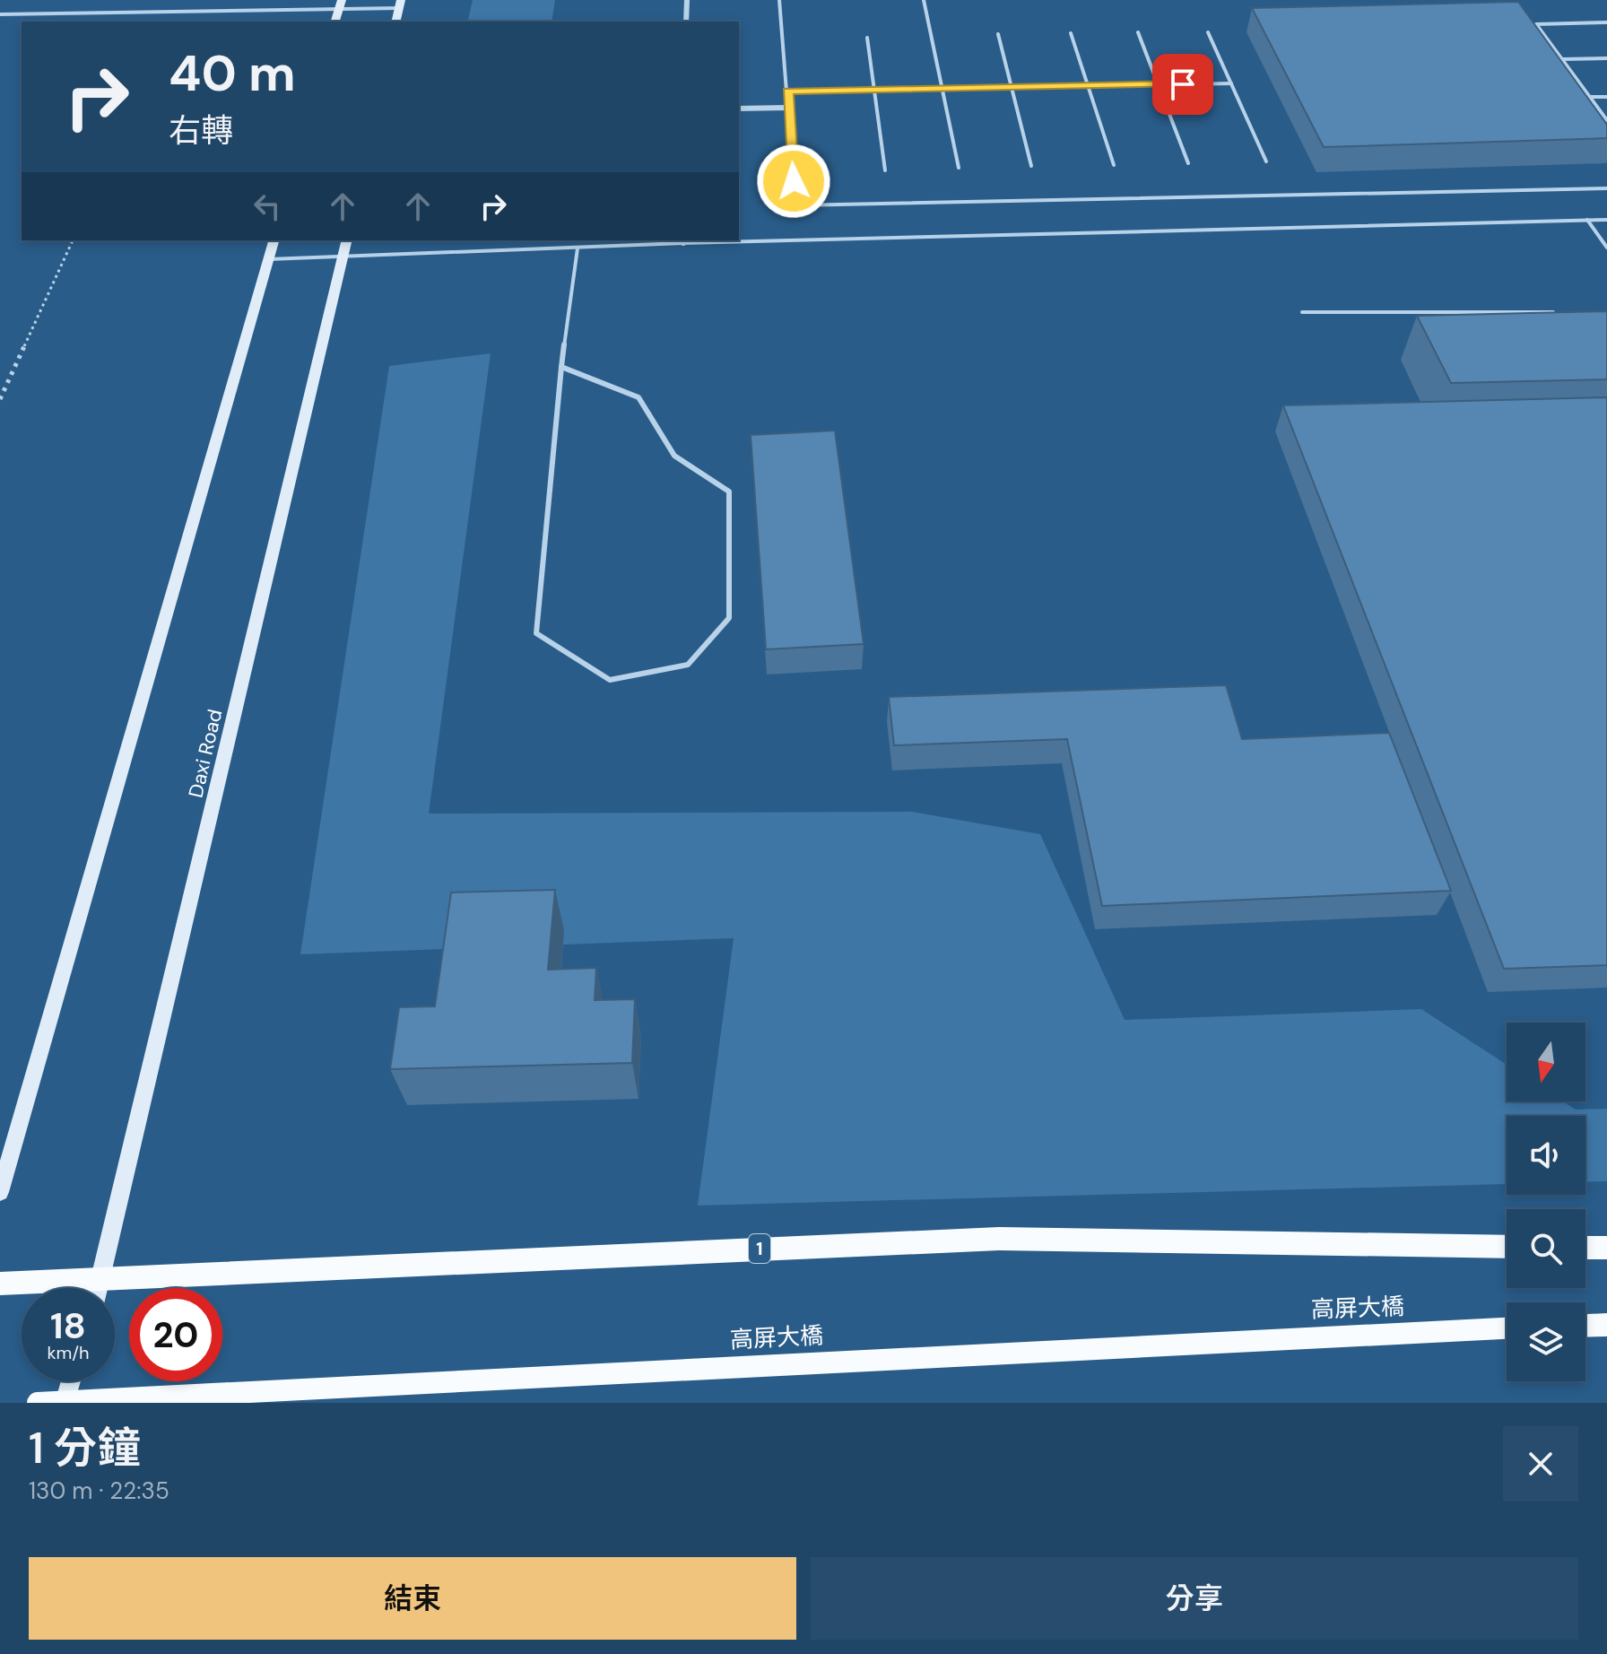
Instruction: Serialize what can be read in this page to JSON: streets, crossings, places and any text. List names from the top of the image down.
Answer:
{
  "streets": {
    "main road": ["Daxi Road", "1", "高屏大橋"]
  },
  "crossings": [
    ["Daxi Road", "1"]
  ],
  "north": "bottom",
  "page": {
    "turn": ["40 m", "右轉"],
    "speed": "18 km/h",
    "limit": "20",
    "heading": ["1 分鐘", "130 m · 22:35"],
    "buttons": ["結束", "分享"]
  }
}
